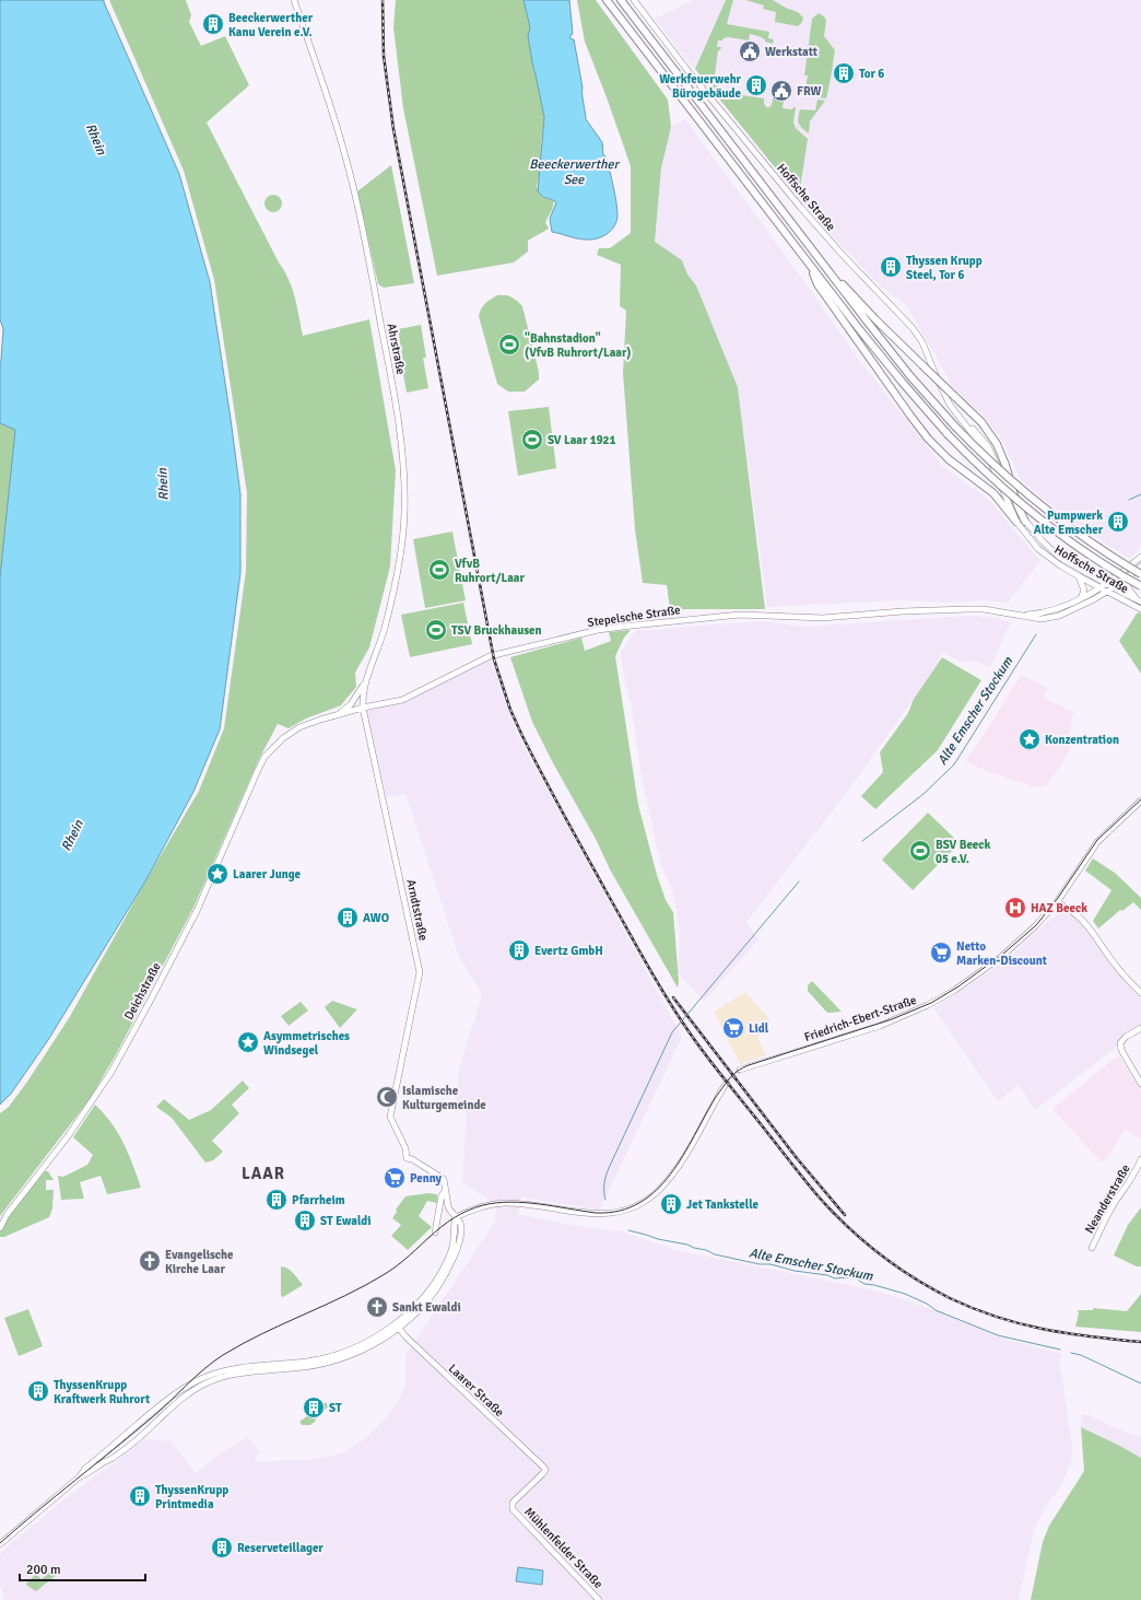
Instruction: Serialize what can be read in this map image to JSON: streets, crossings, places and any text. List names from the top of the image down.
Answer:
{
  "streets": {
    "street": [
      "Hoffsche Straße",
      "Ahrstraße",
      "Stepelsche Straße",
      "Arndtstraße",
      "Deichstraße",
      "Friedrich-Ebert-Straße",
      "Neanderstraße",
      "Laarer Straße",
      "Mühlenfelder Straße"
    ]
  },
  "crossings": [
    ["Hoffsche Straße", "Stepelsche Straße"],
    ["Ahrstraße", "Stepelsche Straße"],
    ["Ahrstraße", "Arndtstraße"],
    ["Stepelsche Straße", "Arndtstraße"],
    ["Stepelsche Straße", "Deichstraße"],
    ["Laarer Straße", "Mühlenfelder Straße"]
  ],
  "districts": ["LAAR"],
  "water": ["Rhein", "Beeckerwerther See", "Alte Emscher Stockum"],
  "places": {
    "building": [
      "Beeckerwerther Kanu Verein e.V.",
      "Tor 6",
      "Werkfeuerwehr Bürogebäude",
      "Thyssen Krupp Steel, Tor 6",
      "Pumpwerk Alte Emscher",
      "AWO",
      "Evertz GmbH",
      "Pfarrheim",
      "Jet Tankstelle",
      "ST Ewaldi",
      "ThyssenKrupp Kraftwerk Ruhrort",
      "ST",
      "ThyssenKrupp Printmedia",
      "Reserveteillager"
    ],
    "public building": ["Werkstatt", "FRW"],
    "sports": [
      "\"Bahnstadion\" (VfvB Ruhrort/Laar)",
      "SV Laar 1921",
      "VfvB Ruhrort/Laar",
      "TSV Bruckhausen",
      "BSV Beeck 05 e.V."
    ],
    "place": ["Konzentration", "Laarer Junge", "Asymmetrisches Windsegel"],
    "hospital": ["HAZ Beeck"],
    "supermarket": ["Netto Marken-Discount", "Lidl", "Penny"],
    "mosque": ["Islamische Kulturgemeinde"],
    "church": ["Evangelische Kirche Laar", "Sankt Ewaldi"]
  },
  "scale_bar": "200 m"
}
